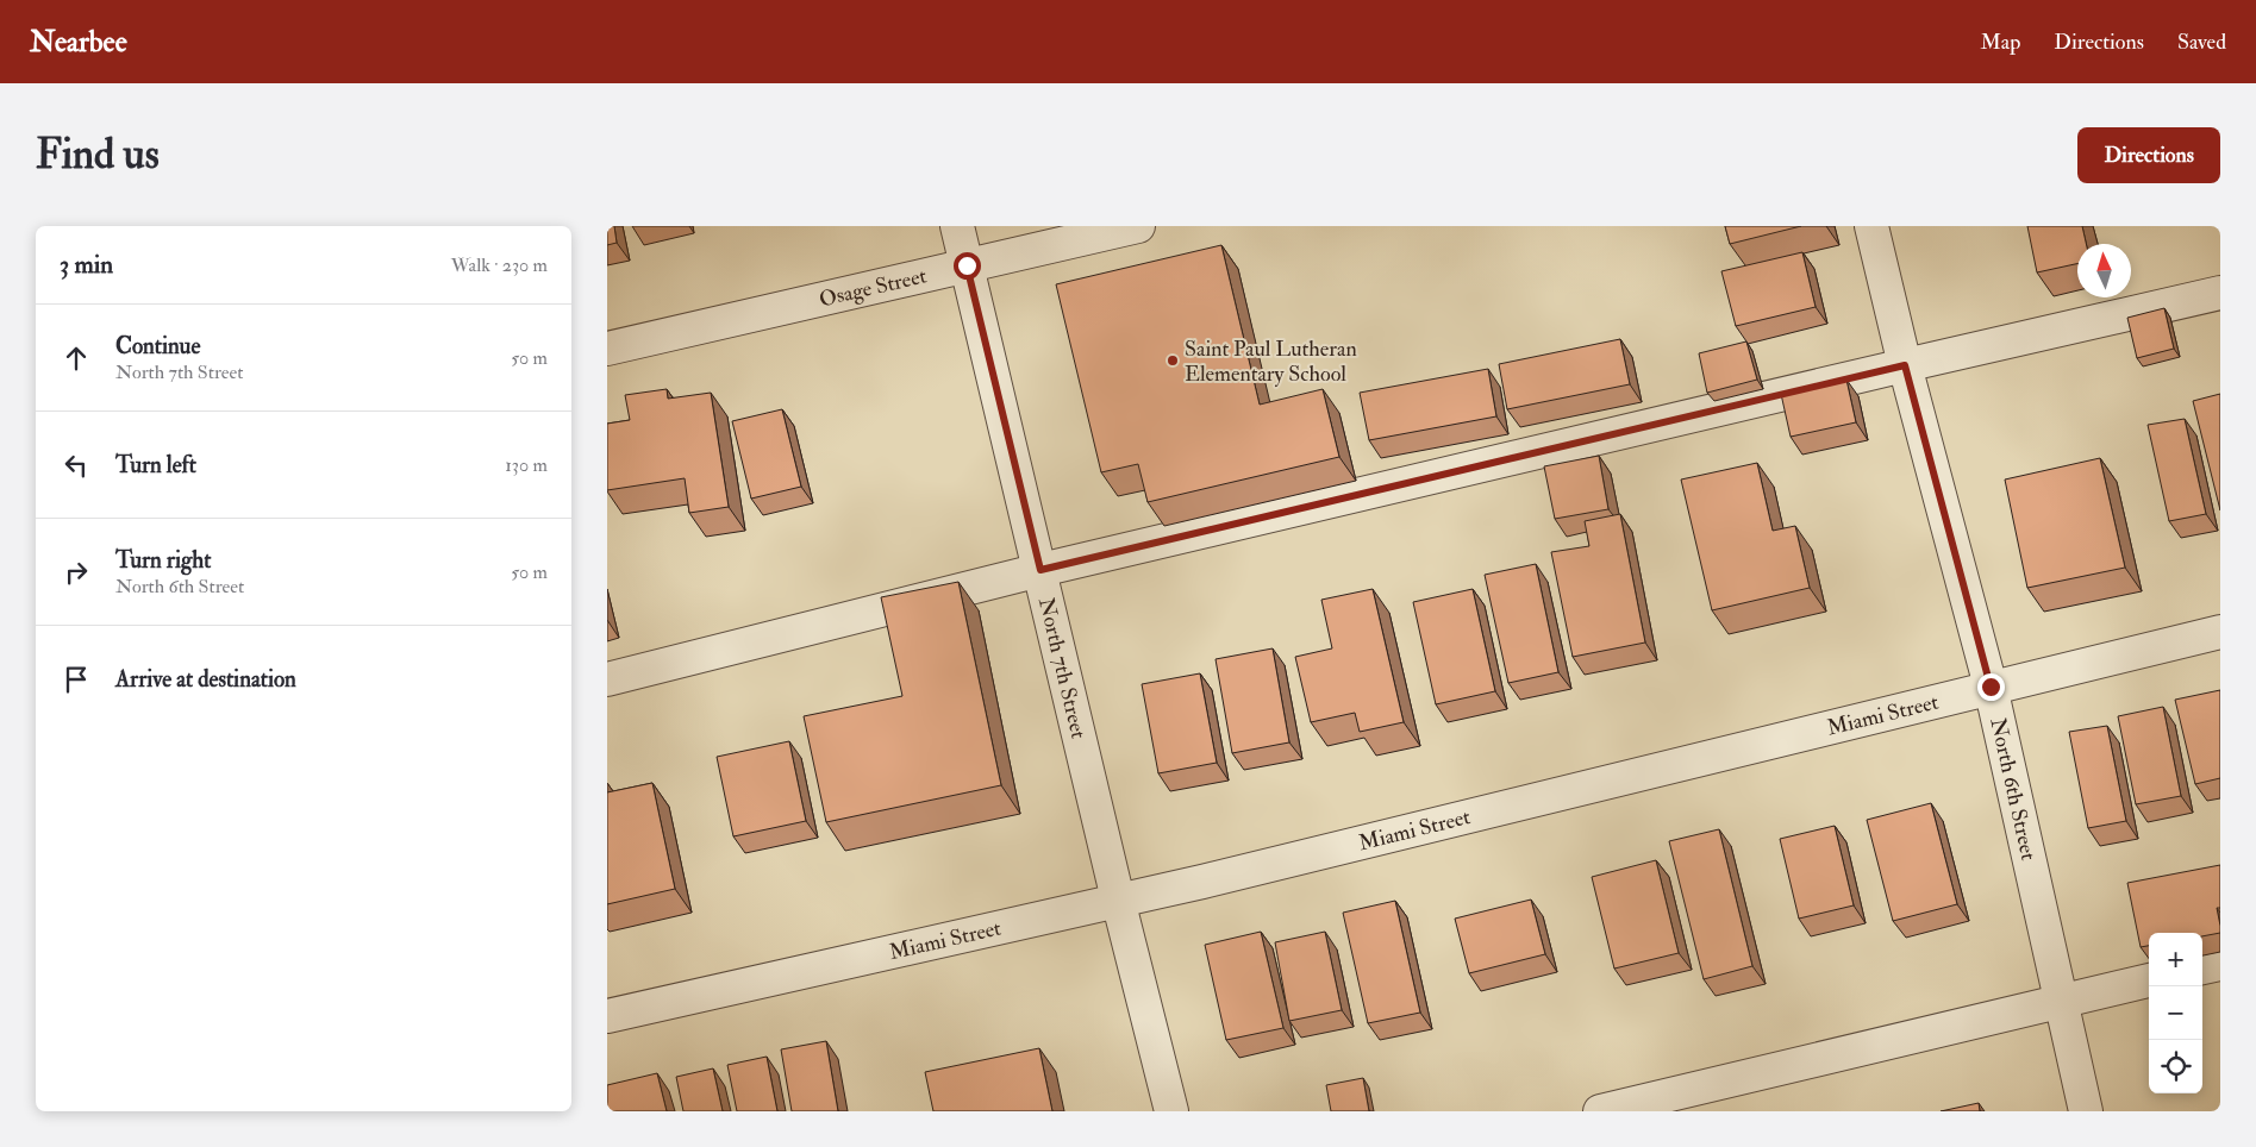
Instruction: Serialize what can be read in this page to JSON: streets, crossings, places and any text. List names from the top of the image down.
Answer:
{
  "streets": {
    "street": [
      "Osage Street",
      "North 7th Street",
      "Miami Street",
      "North 6th Street"
    ]
  },
  "crossings": [
    ["Osage Street", "North 7th Street"],
    ["North 7th Street", "Miami Street"],
    ["Miami Street", "North 6th Street"]
  ],
  "places": ["Saint Paul Lutheran Elementary School"],
  "north": "top",
  "page": {
    "header": "Nearbee",
    "nav": ["Map", "Directions", "Saved"],
    "buttons": "Directions",
    "title": "Find us",
    "heading": ["3 min", "Walk · 230 m"],
    "list": [
      ["Continue", "North 7th Street", "50 m"],
      ["Turn left", "130 m"],
      ["Turn right", "North 6th Street", "50 m"],
      "Arrive at destination"
    ],
    "map_buttons": ["+", "−"]
  }
}
